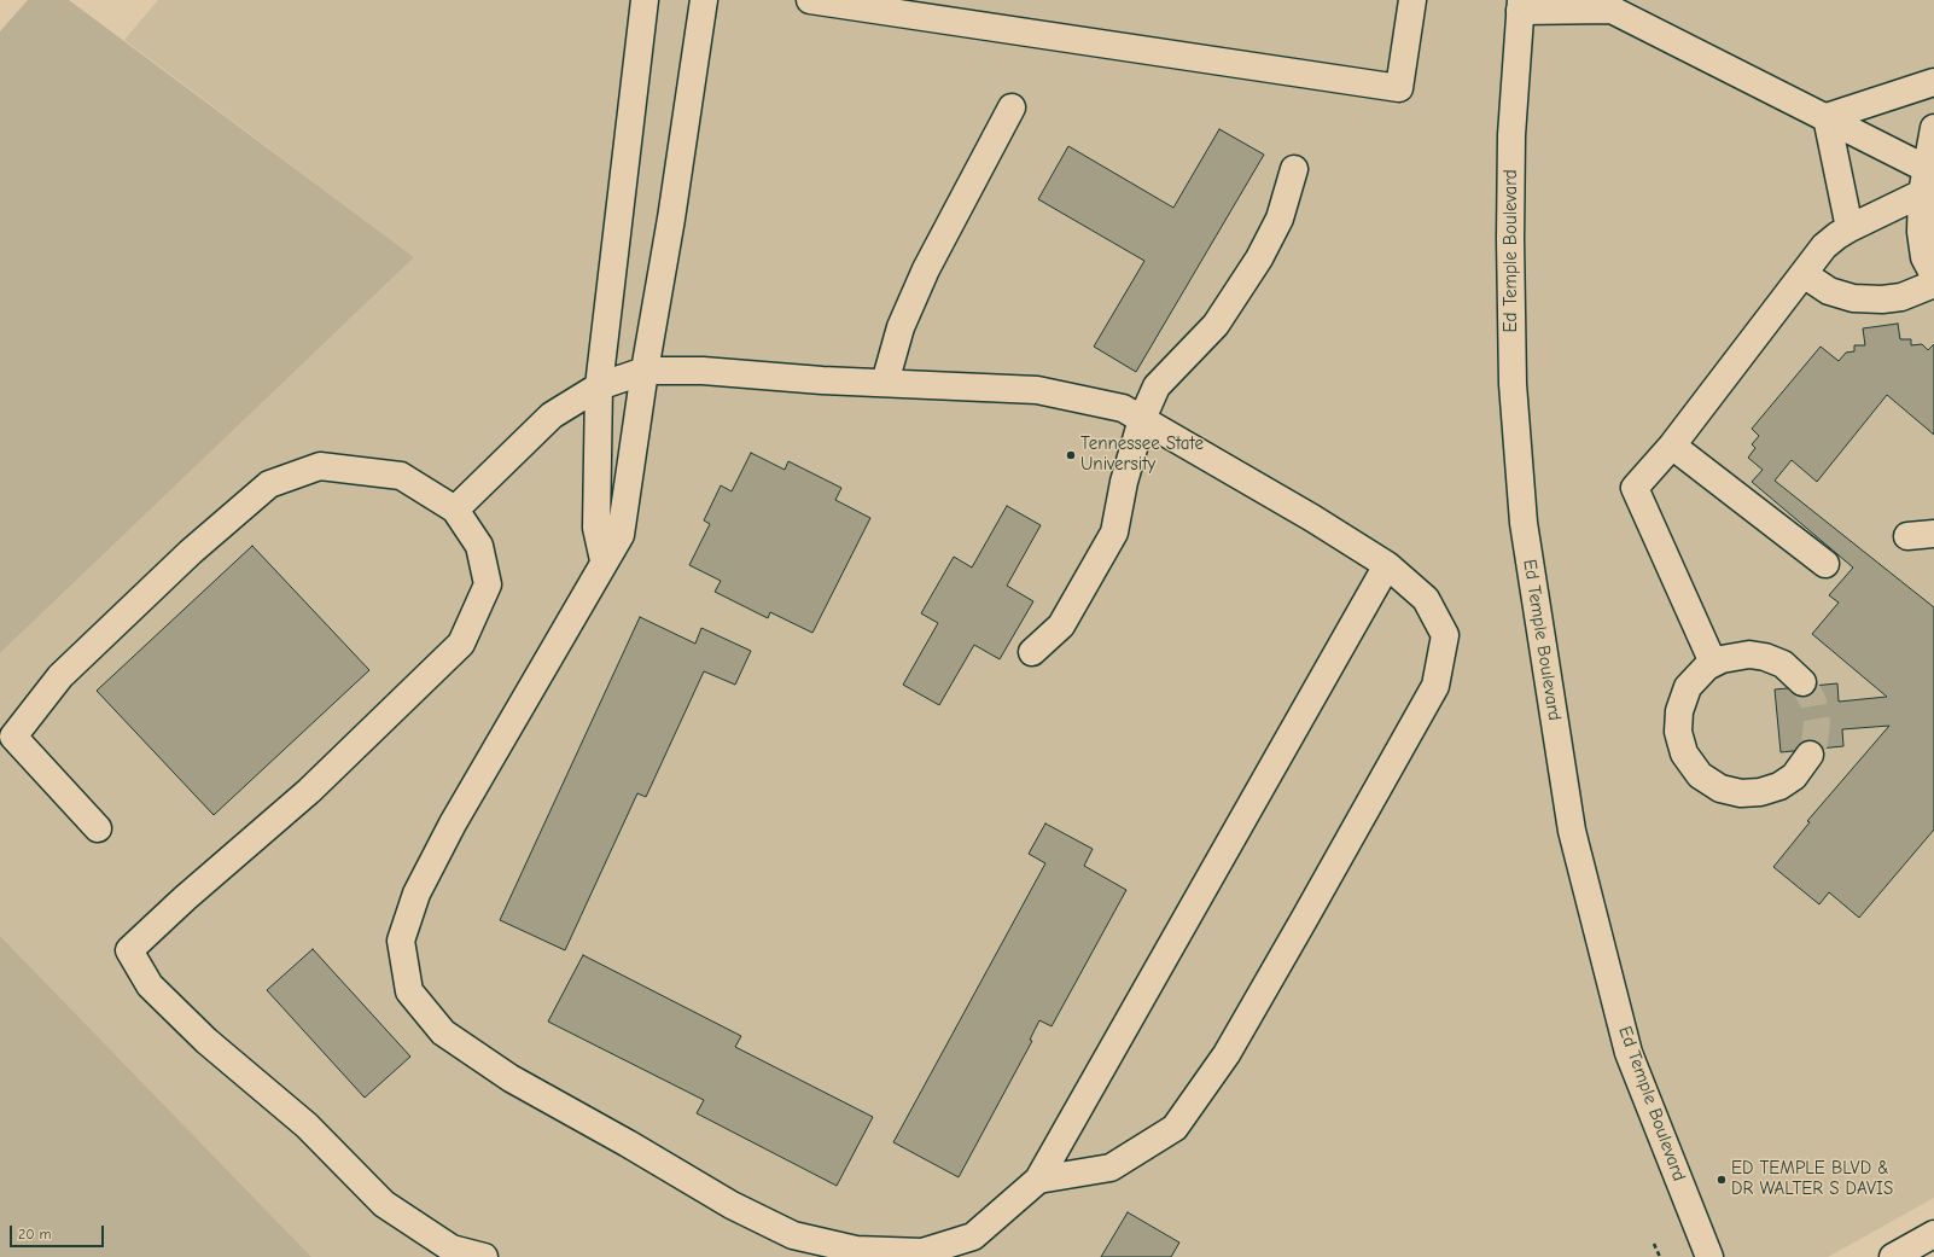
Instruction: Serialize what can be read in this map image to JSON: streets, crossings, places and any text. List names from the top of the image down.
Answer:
{
  "streets": {
    "main road": ["Ed Temple Boulevard"]
  },
  "places": ["Tennessee State University", "ED TEMPLE BLVD & DR WALTER S DAVIS"],
  "scale_bar": "20 m"
}
